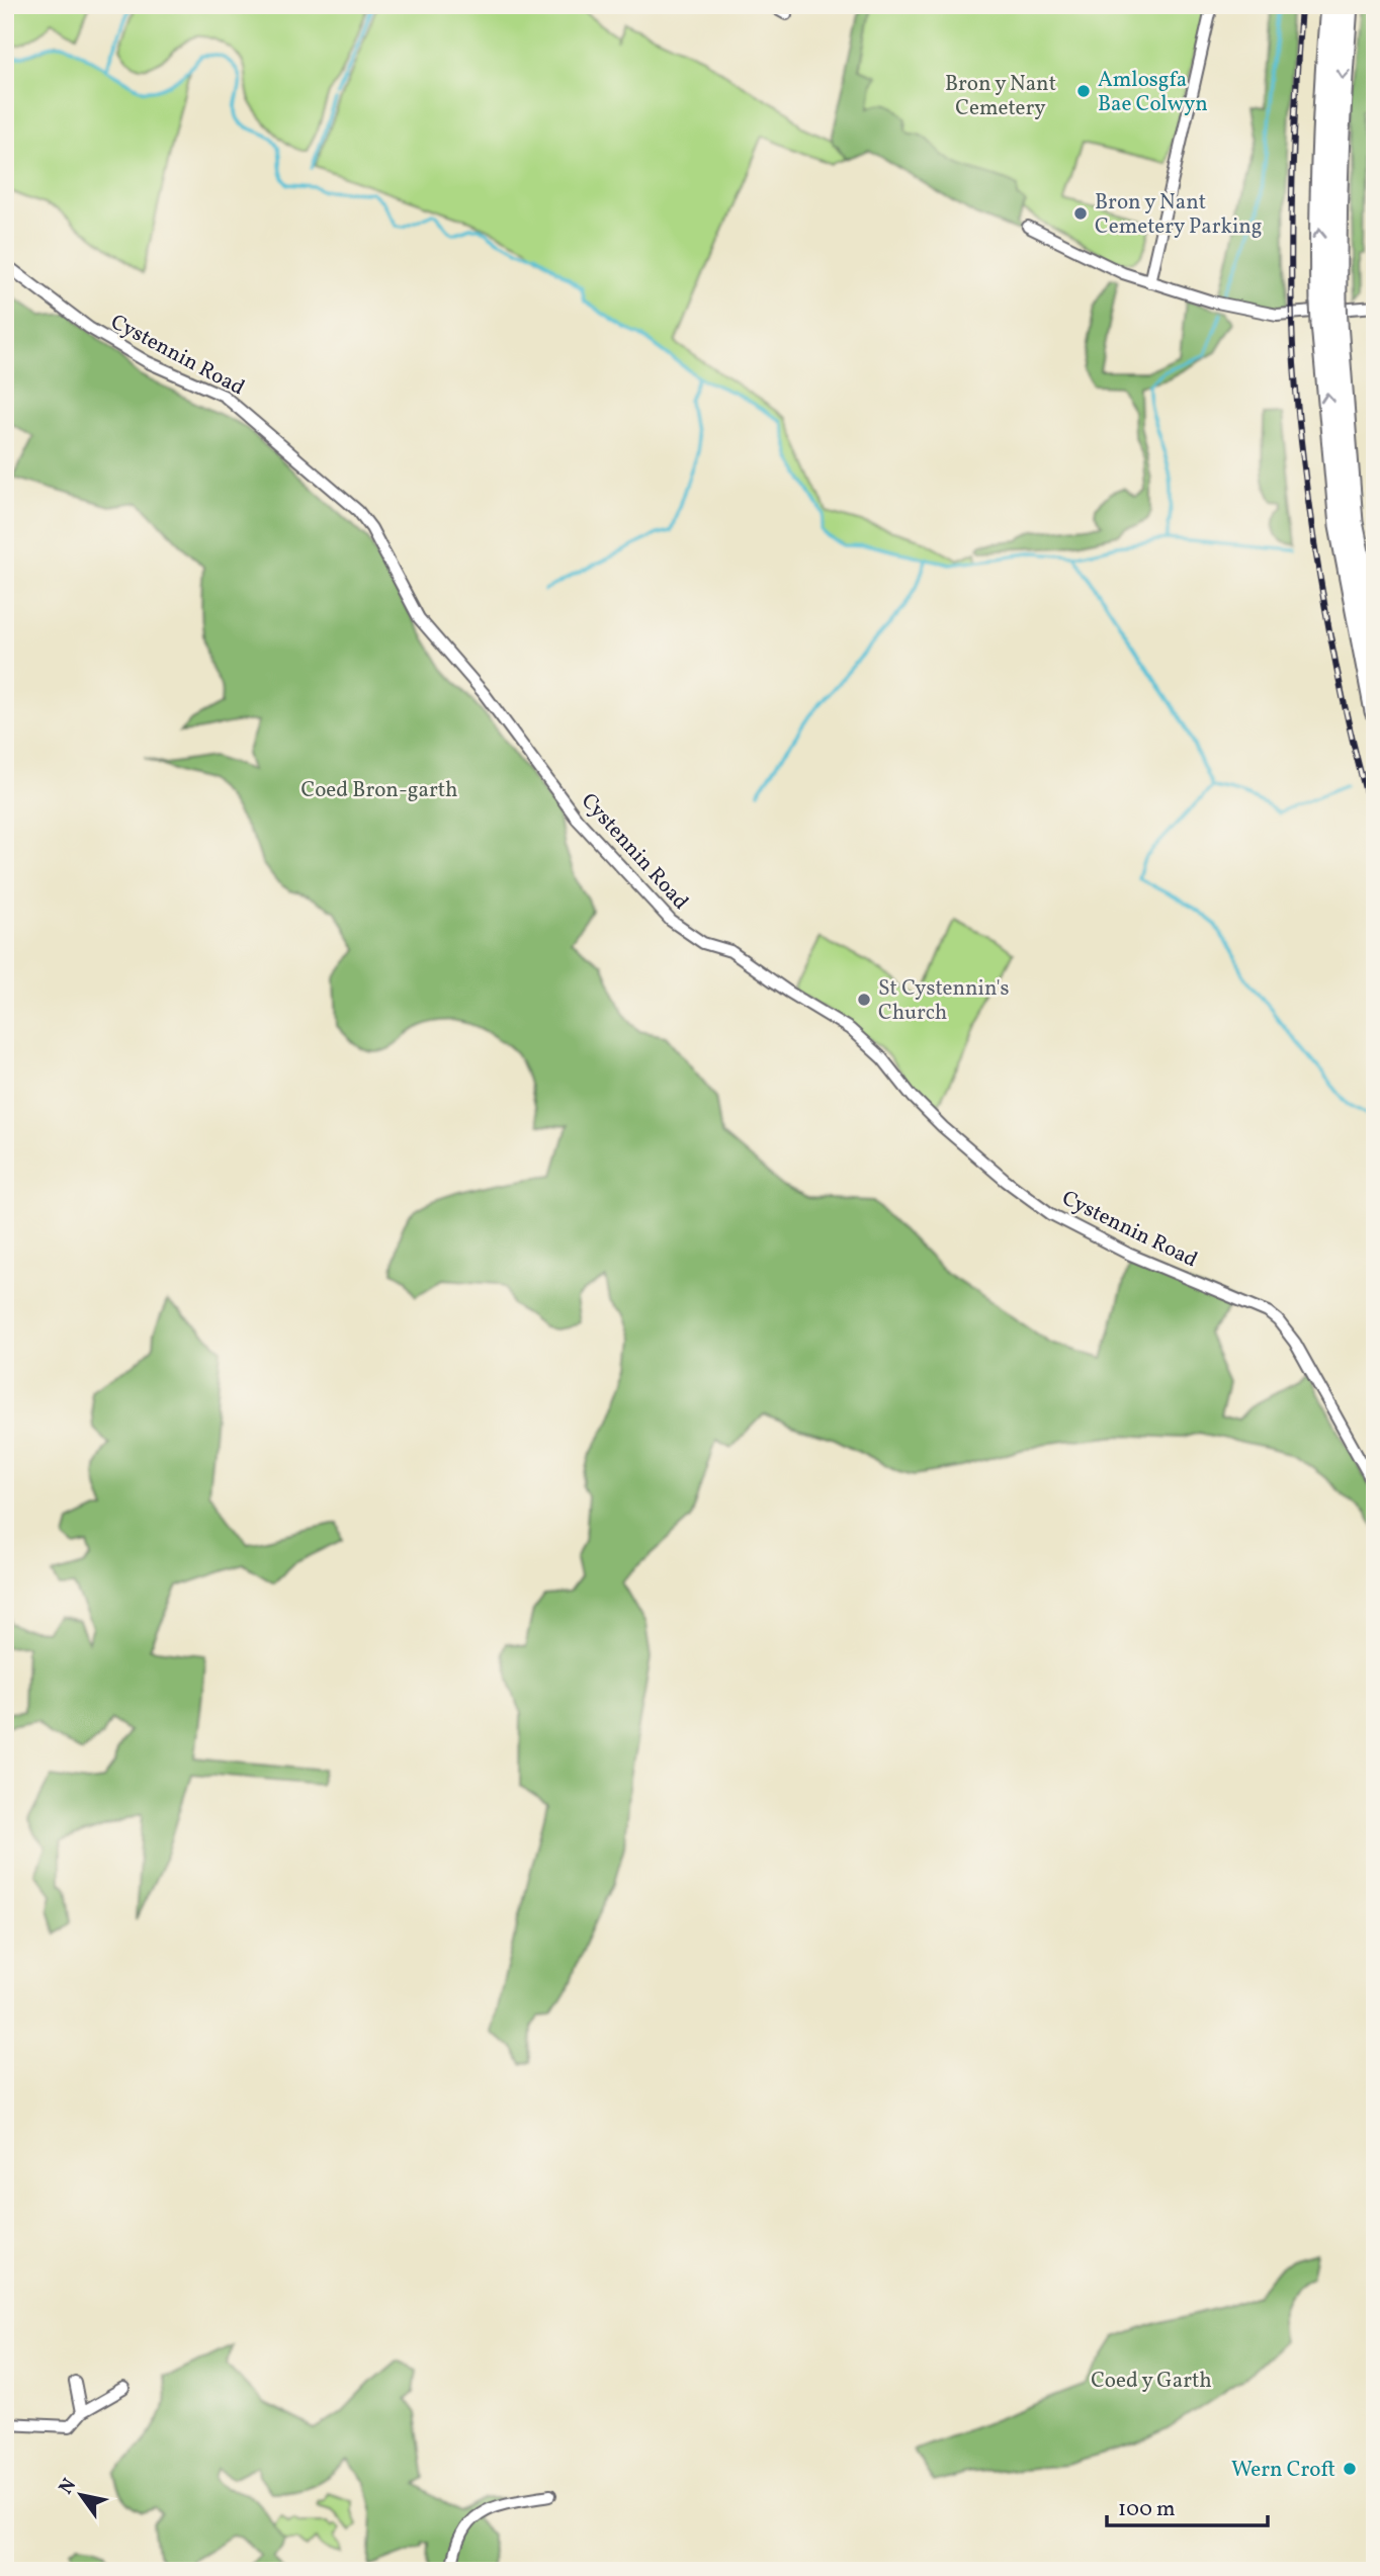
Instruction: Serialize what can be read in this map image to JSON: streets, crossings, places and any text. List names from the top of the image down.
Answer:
{
  "streets": {
    "street": ["Cystennin Road"]
  },
  "parks": ["Bron y Nant Cemetery", "Coed Bron-garth", "Coed y Garth"],
  "places": [
    "Amlosgfa Bae Colwyn",
    "Bron y Nant Cemetery Parking",
    "St Cystennin's Church",
    "Wern Croft"
  ],
  "scale_bar": "100 m",
  "north": "top left"
}
